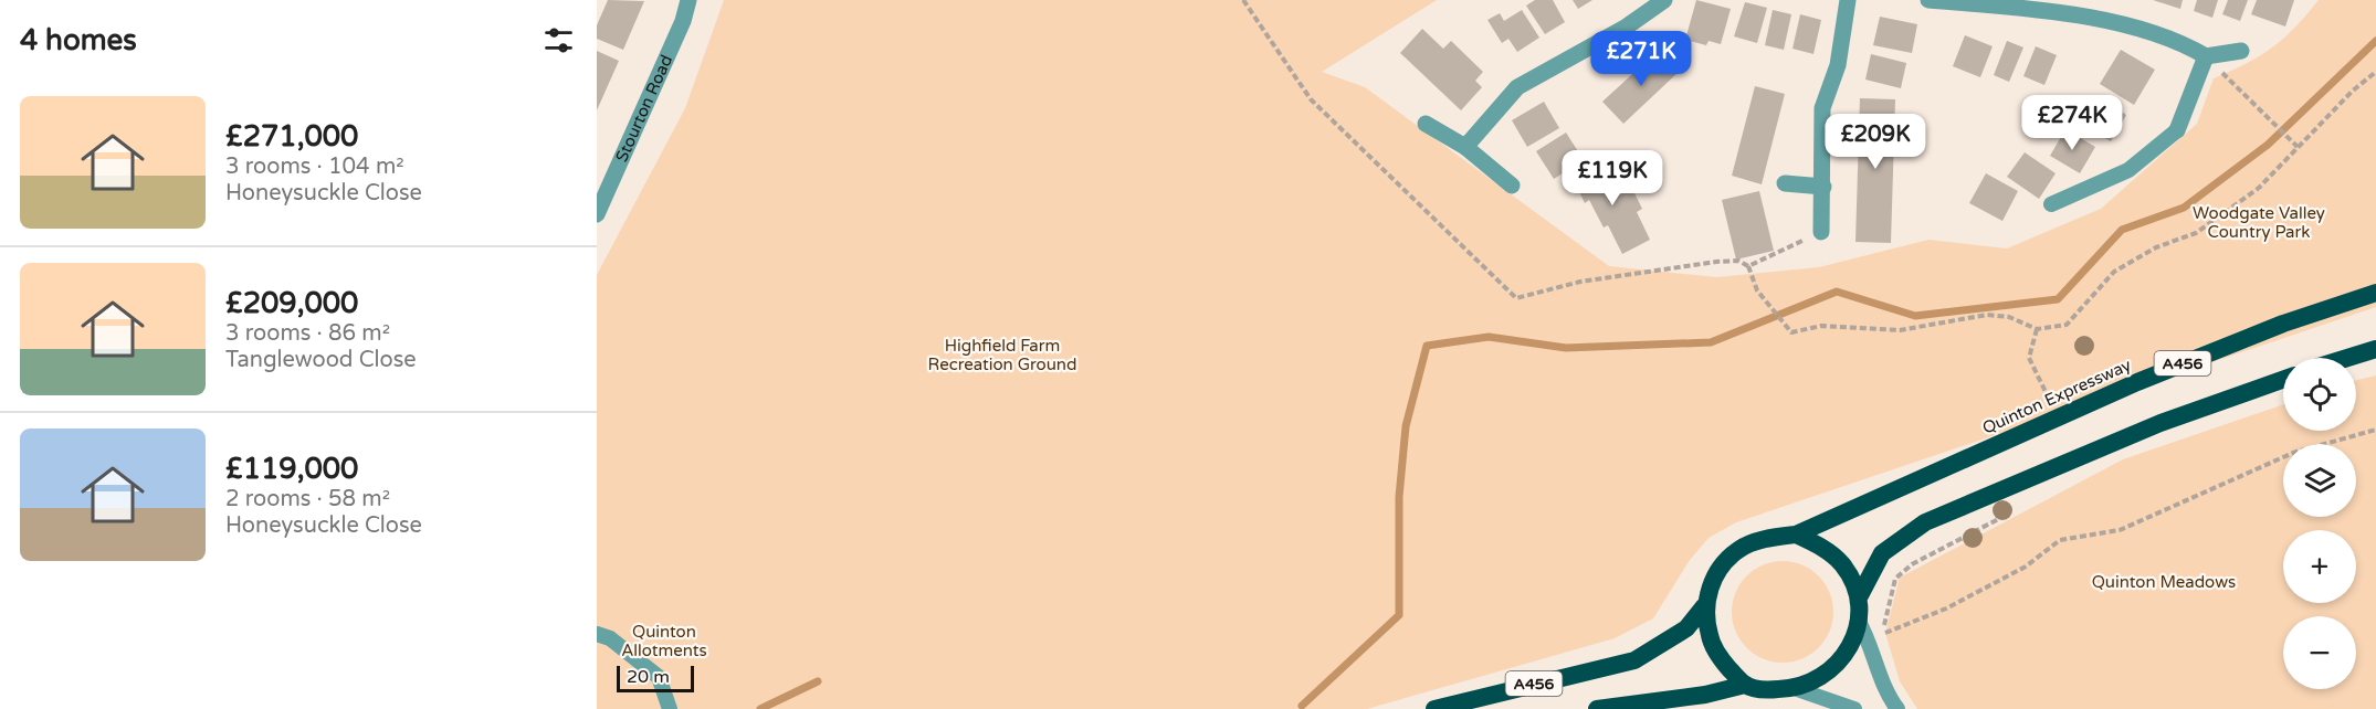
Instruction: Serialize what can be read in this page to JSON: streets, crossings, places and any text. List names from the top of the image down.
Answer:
{
  "streets": {
    "highway": ["A456", "Quinton Expressway"],
    "street": ["Stourton Road"]
  },
  "crossings": [
    ["A456", "Quinton Expressway"]
  ],
  "parks": [
    "Woodgate Valley Country Park",
    "Highfield Farm Recreation Ground",
    "Quinton Meadows",
    "Quinton Allotments"
  ],
  "scale_bar": "20 m",
  "page": {
    "heading": "4 homes",
    "price": [
      "£271K",
      "£274K",
      "£209K",
      "£119K"
    ],
    "list": [
      {
        "name": "£271,000",
        "note": "3 rooms · 104 m² · Honeysuckle Close"
      },
      {
        "name": "£209,000",
        "note": "3 rooms · 86 m² · Tanglewood Close"
      },
      {
        "name": "£119,000",
        "note": "2 rooms · 58 m² · Honeysuckle Close"
      }
    ],
    "map_buttons": ["+", "−"],
    "scale": "20 m"
  }
}
